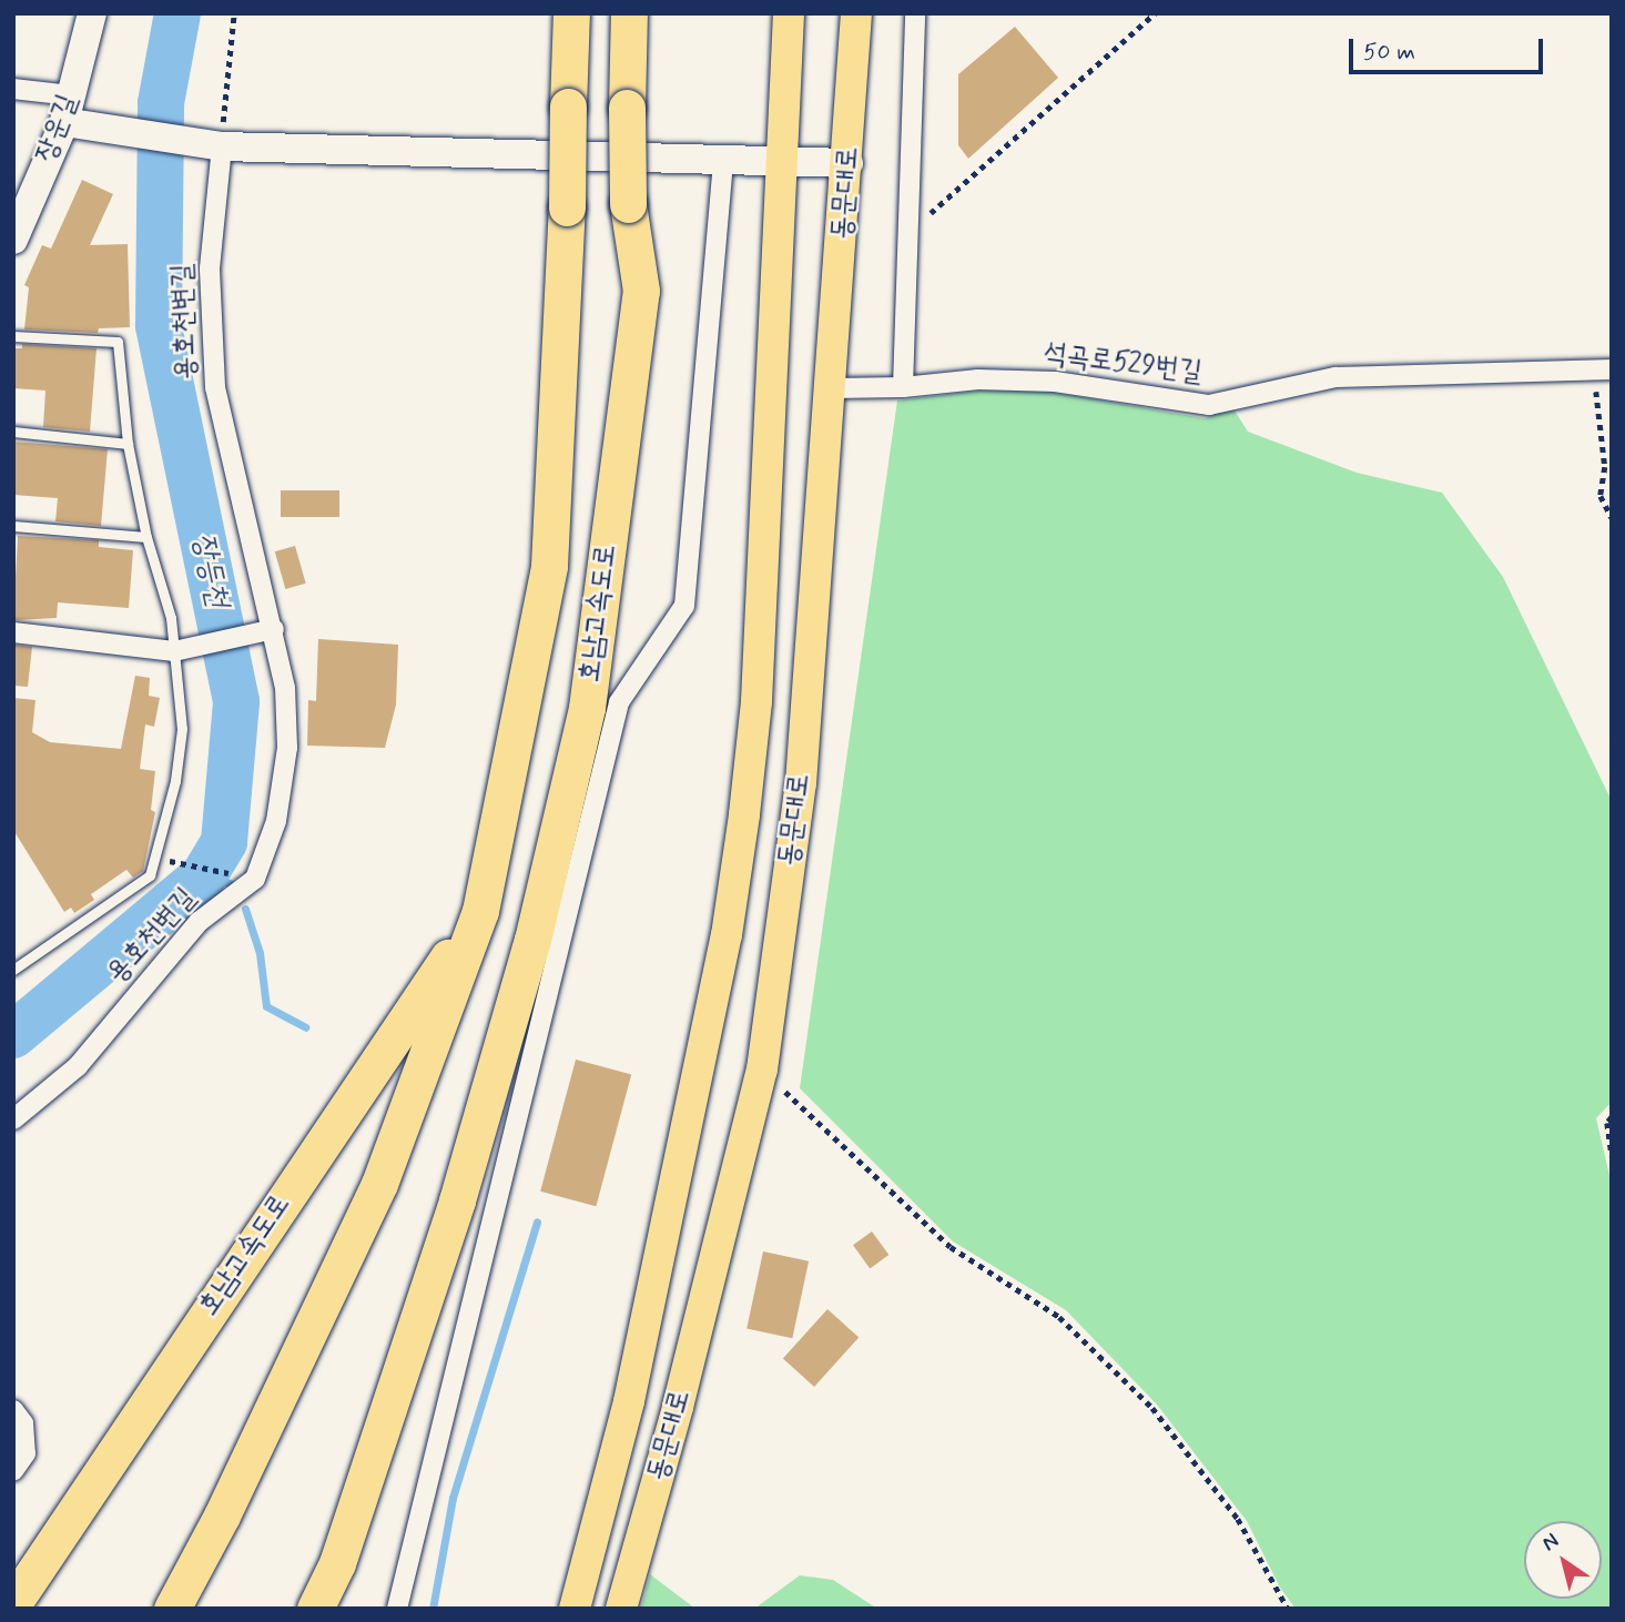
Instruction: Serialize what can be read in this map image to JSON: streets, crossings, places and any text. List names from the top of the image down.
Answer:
{
  "streets": {
    "highway": ["호남고속도로"],
    "main road": ["동문대로"],
    "street": ["장운길", "용호천변길", "석곡로529번길"]
  },
  "crossings": [
    ["동문대로", "석곡로529번길"]
  ],
  "water": ["장등천"],
  "scale_bar": "50 m",
  "north": "top left"
}
